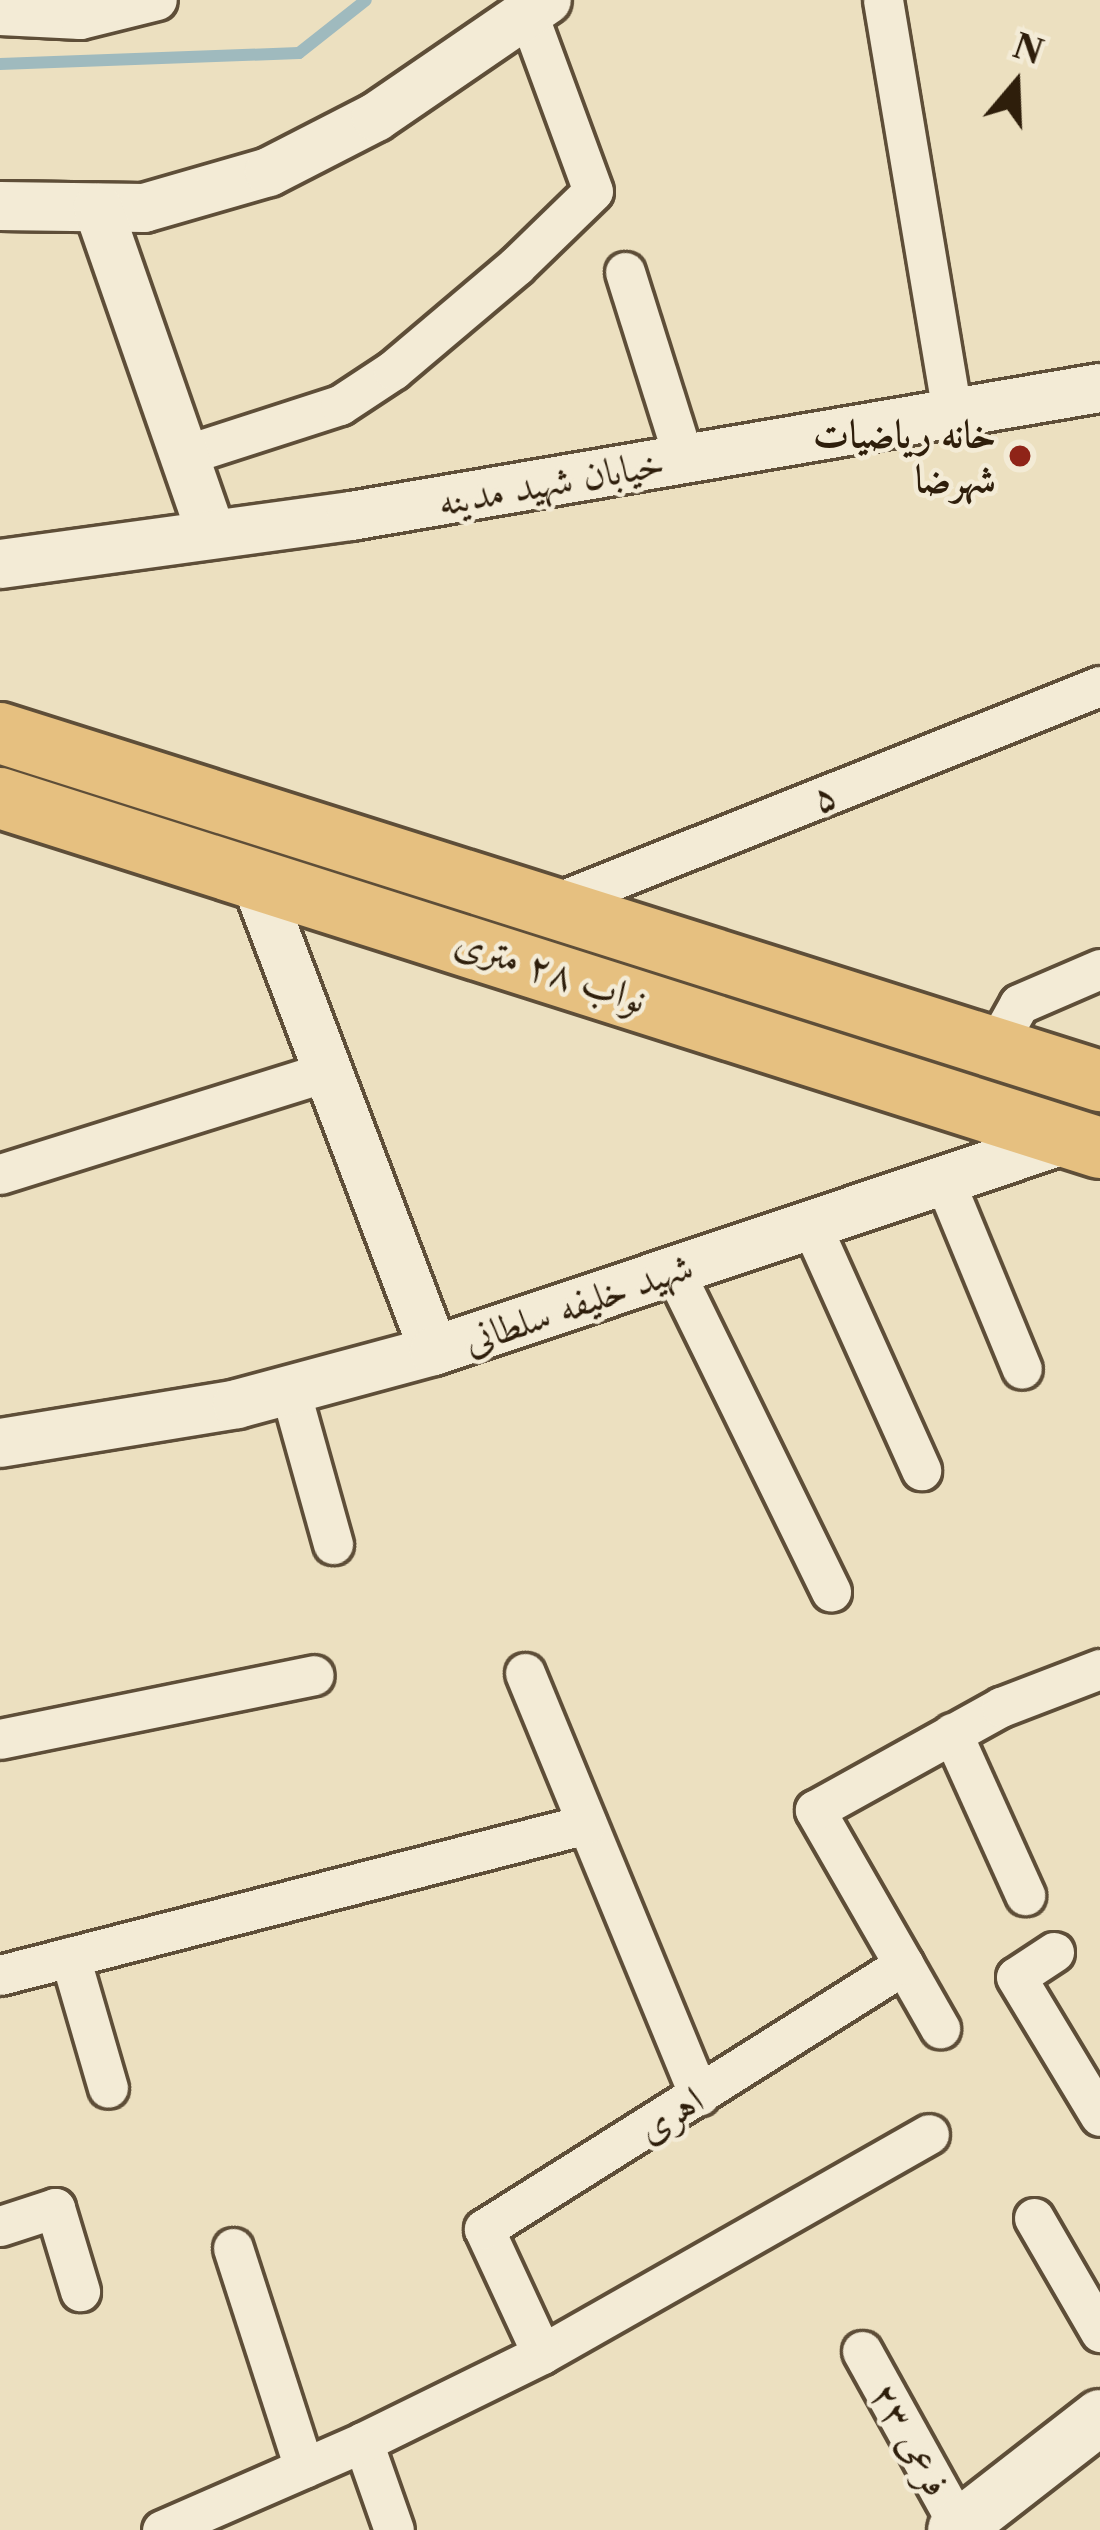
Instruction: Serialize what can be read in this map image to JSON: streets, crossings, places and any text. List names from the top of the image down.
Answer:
{
  "streets": {
    "main road": ["نواب ۲۸ متری"],
    "street": [
      "خیابان شهید مدینه",
      "۵",
      "شهید خلیفه سلطانی",
      "اهری",
      "فرعی ۲۳"
    ]
  },
  "crossings": [
    ["۵", "نواب ۲۸ متری"],
    ["نواب ۲۸ متری", "شهید خلیفه سلطانی"]
  ],
  "places": ["خانه ریاضیات شهرضا"],
  "north": "top"
}
